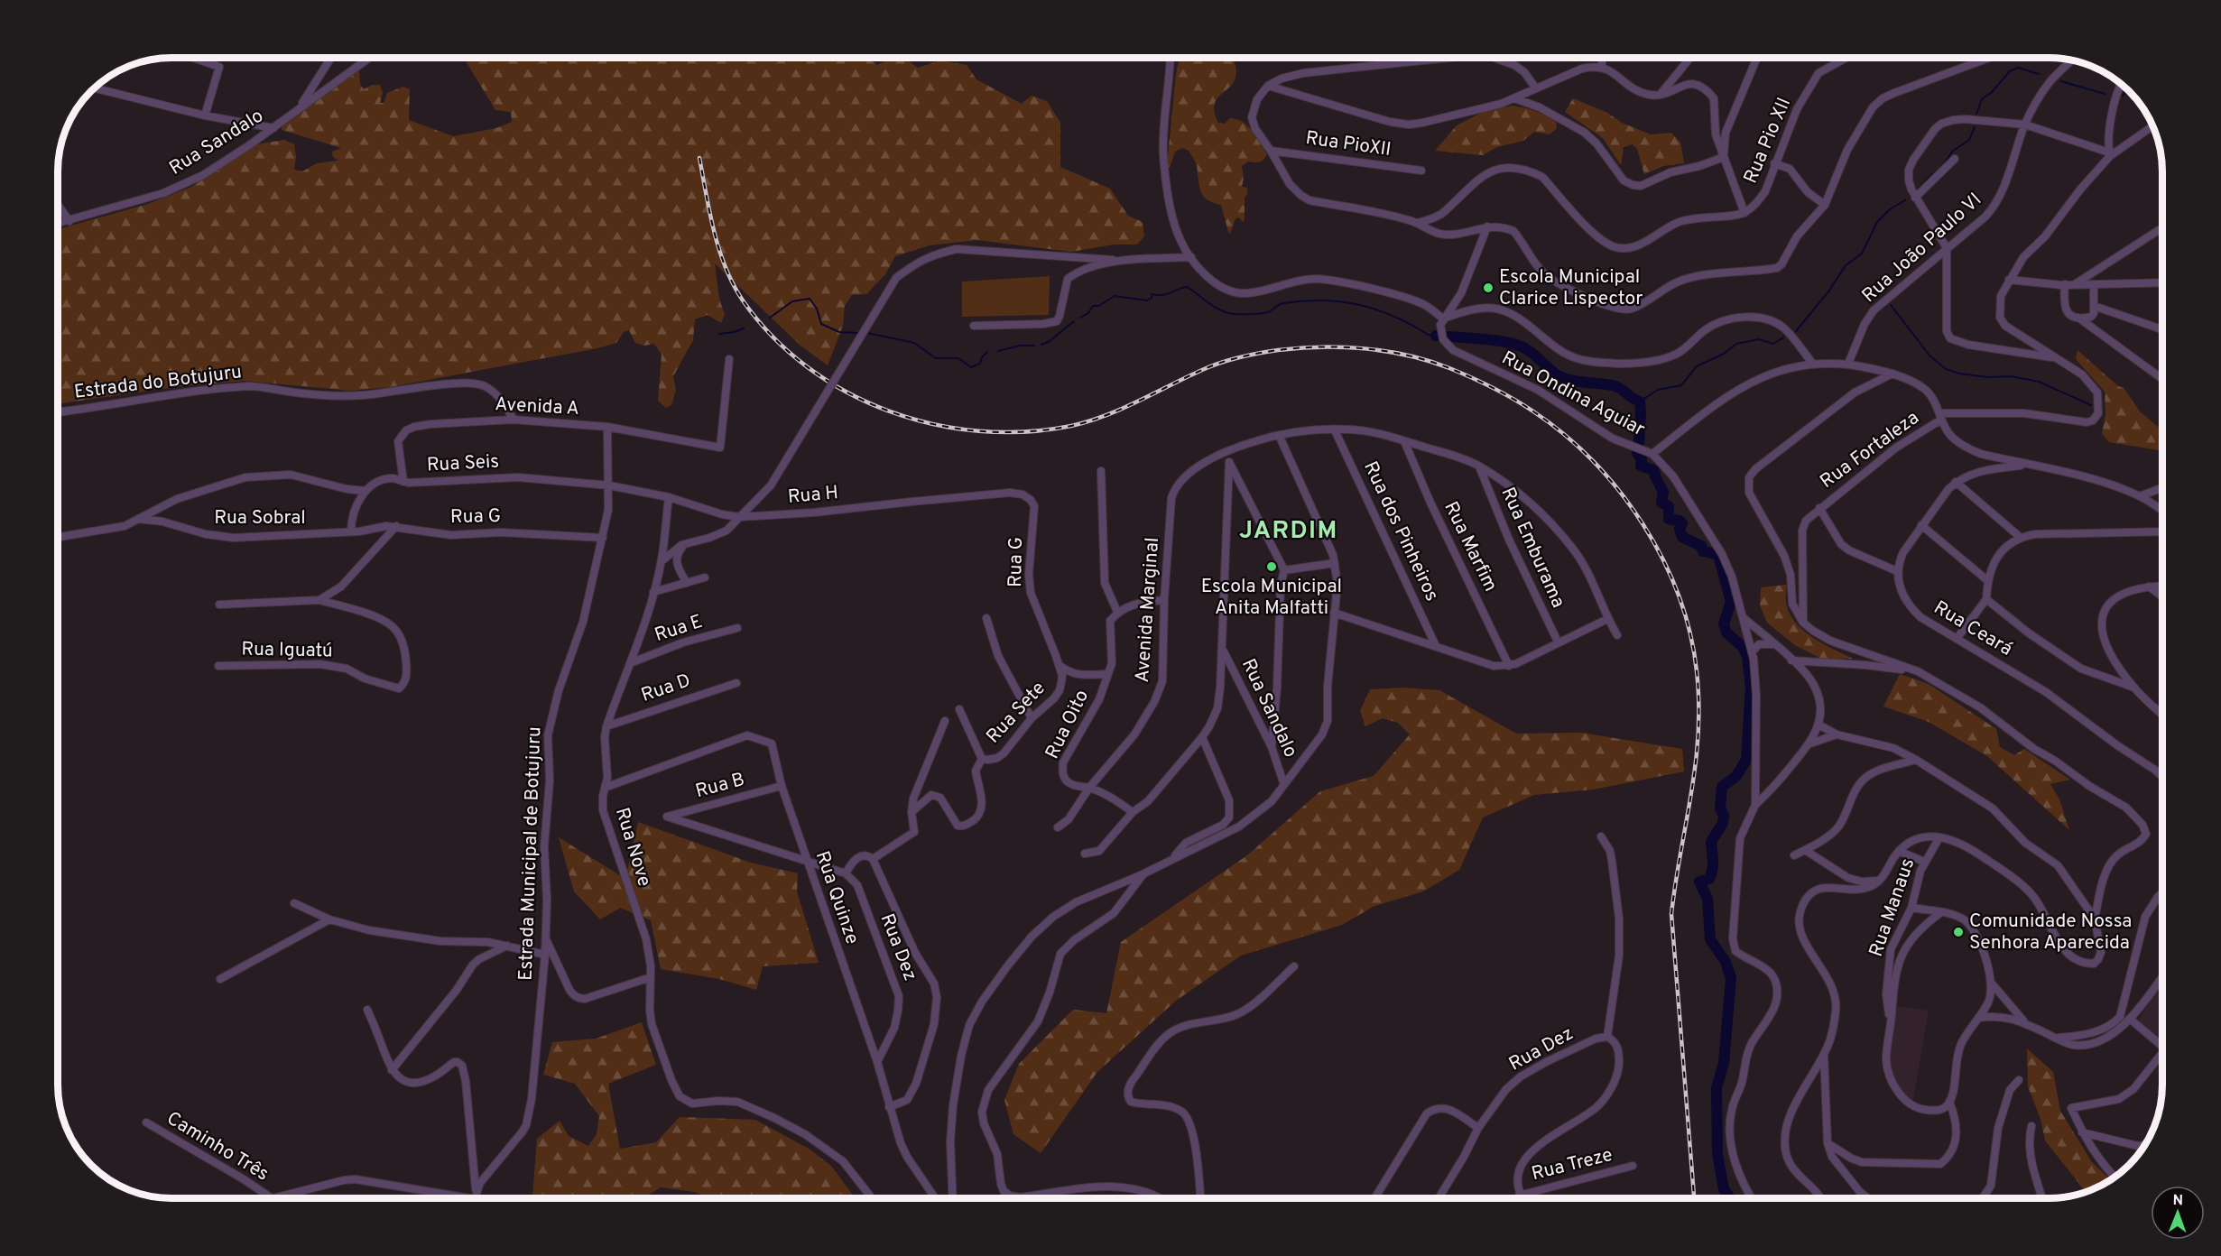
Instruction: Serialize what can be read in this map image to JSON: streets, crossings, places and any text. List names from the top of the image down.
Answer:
{
  "streets": {
    "street": [
      "Rua Pio XII",
      "Rua Sandalo",
      "Rua PioXII",
      "Rua João Paulo VI",
      "Estrada do Botujuru",
      "Rua Ondina Aguiar",
      "Avenida A",
      "Rua Fortaleza",
      "Rua Seis",
      "Rua H",
      "Rua G",
      "Rua Sobral",
      "Rua dos Pinheiros",
      "Rua Marfim",
      "Rua Emburama",
      "Avenida Marginal",
      "Rua E",
      "Rua Ceará",
      "Rua Iguatú",
      "Rua D",
      "Rua Sete",
      "Rua Oito",
      "Rua B",
      "Rua Nove",
      "Estrada Municipal de Botujuru",
      "Rua Quinze",
      "Rua Manaus",
      "Rua Dez",
      "Caminho Três",
      "Rua Treze"
    ]
  },
  "crossings": [
    ["Estrada do Botujuru", "Avenida A"],
    ["Avenida A", "Rua Seis"],
    ["Avenida A", "Estrada Municipal de Botujuru"],
    ["Rua Fortaleza", "Rua Ceará"],
    ["Rua Seis", "Rua H"],
    ["Rua Seis", "Estrada Municipal de Botujuru"],
    ["Rua H", "Rua G"],
    ["Rua H", "Rua Nove"],
    ["Rua H", "Estrada Municipal de Botujuru"],
    ["Rua G", "Rua Sobral"],
    ["Rua G", "Rua Sete"],
    ["Rua G", "Estrada Municipal de Botujuru"],
    ["Rua dos Pinheiros", "Avenida Marginal"],
    ["Rua Marfim", "Avenida Marginal"],
    ["Rua Emburama", "Avenida Marginal"],
    ["Avenida Marginal", "Rua Oito"],
    ["Rua E", "Rua Nove"],
    ["Rua D", "Rua Nove"],
    ["Rua Sete", "Rua Oito"],
    ["Rua B", "Rua Quinze"],
    ["Rua Nove", "Rua Quinze"],
    ["Rua Quinze", "Rua Dez"]
  ],
  "districts": ["JARDIM"],
  "places": ["Escola Municipal Clarice Lispector", "Escola Municipal Anita Malfatti", "Comunidade Nossa Senhora Aparecida"],
  "north": "top"
}
